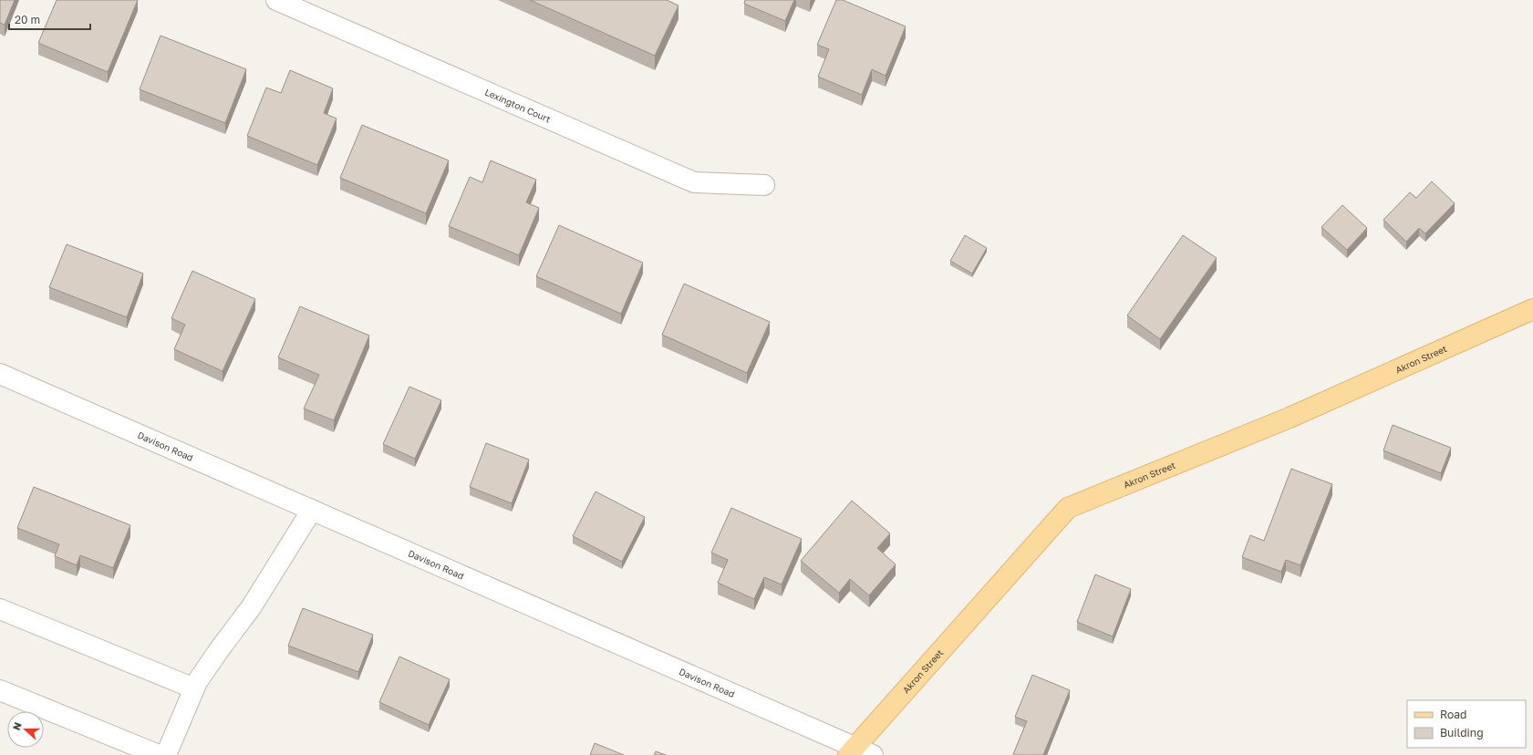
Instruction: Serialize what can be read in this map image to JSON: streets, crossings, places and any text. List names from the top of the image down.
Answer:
{
  "streets": {
    "main road": ["Akron Street"],
    "street": ["Lexington Court", "Davison Road"]
  },
  "crossings": [
    ["Akron Street", "Davison Road"]
  ],
  "legend": ["Road", "Building"],
  "scale_bar": "20 m",
  "north": "left"
}
